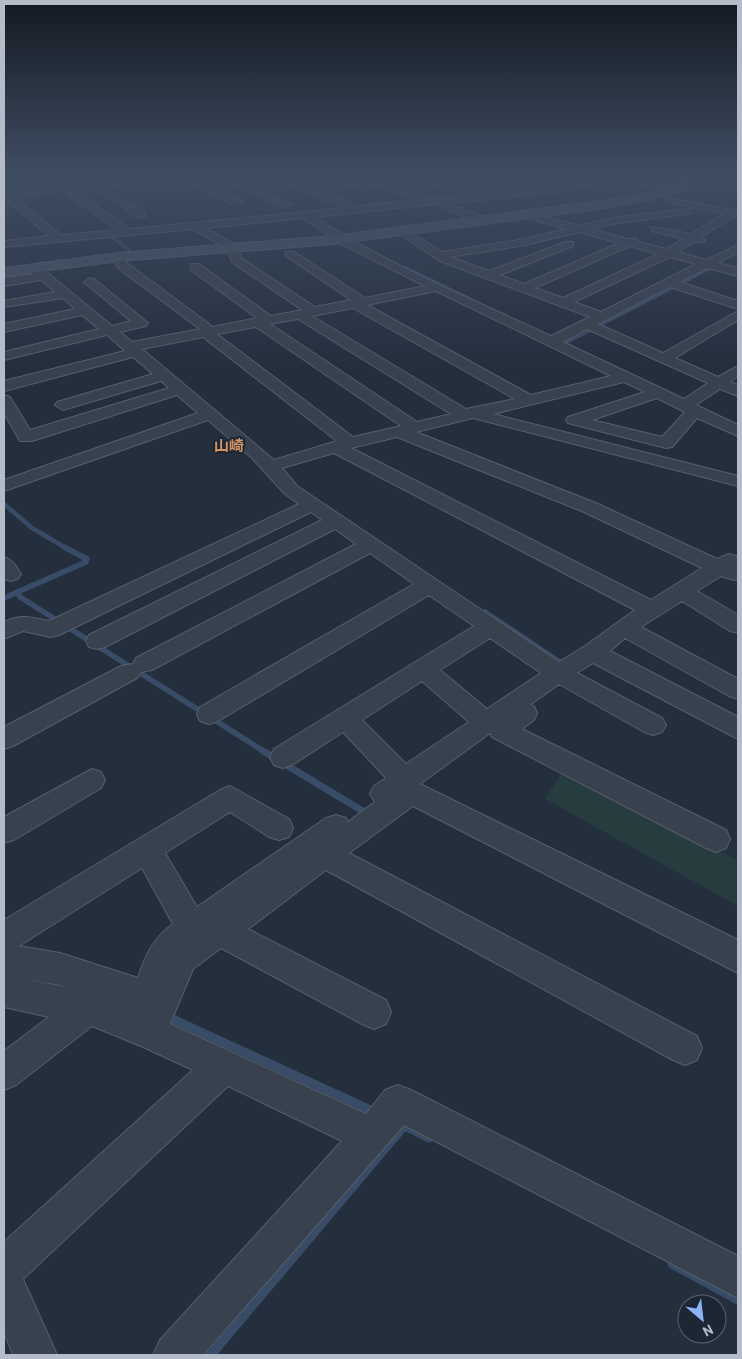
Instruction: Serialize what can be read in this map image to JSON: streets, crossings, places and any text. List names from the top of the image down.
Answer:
{
  "districts": ["山崎"],
  "north": "bottom right"
}
